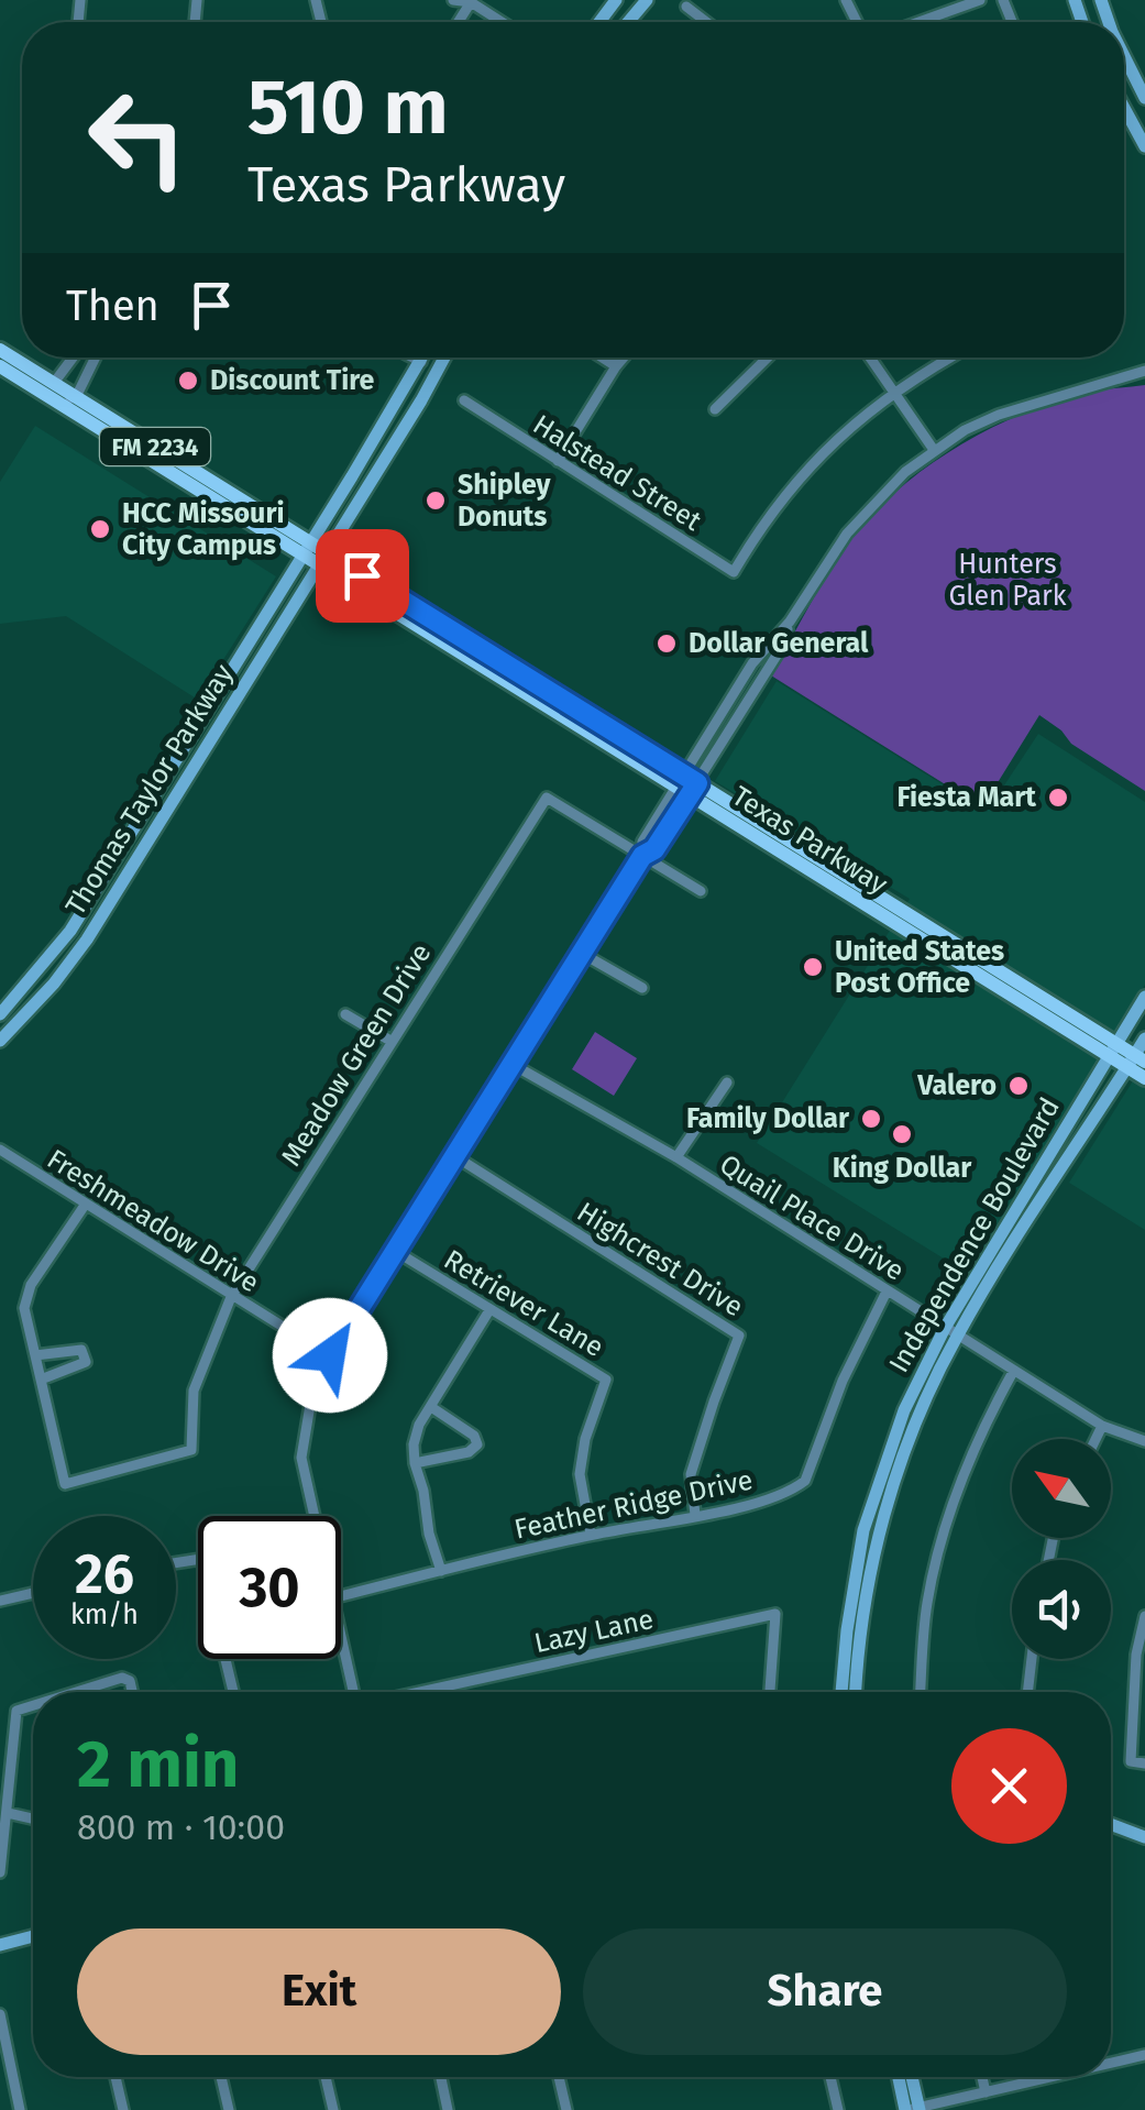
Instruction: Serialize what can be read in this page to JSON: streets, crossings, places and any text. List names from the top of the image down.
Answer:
{
  "streets": {
    "main road": ["FM 2234", "Texas Parkway"],
    "street": [
      "Halstead Street",
      "Thomas Taylor Parkway",
      "Meadow Green Drive",
      "Quail Place Drive",
      "Freshmeadow Drive",
      "Independence Boulevard",
      "Highcrest Drive",
      "Retriever Lane",
      "Feather Ridge Drive",
      "Lazy Lane"
    ]
  },
  "crossings": [
    ["Thomas Taylor Parkway", "Texas Parkway"],
    ["Texas Parkway", "Independence Boulevard"],
    ["Meadow Green Drive", "Freshmeadow Drive"],
    ["Quail Place Drive", "Independence Boulevard"],
    ["Quail Place Drive", "Feather Ridge Drive"],
    ["Highcrest Drive", "Feather Ridge Drive"],
    ["Retriever Lane", "Feather Ridge Drive"]
  ],
  "parks": ["Hunters Glen Park"],
  "places": [
    "Discount Tire",
    "Shipley Donuts",
    "HCC Missouri City Campus",
    "Dollar General",
    "Fiesta Mart",
    "United States Post Office",
    "Valero",
    "Family Dollar",
    "King Dollar"
  ],
  "north": "top left",
  "page": {
    "turn": ["510 m", "Texas Parkway"],
    "then": "Then",
    "speed": "26 km/h",
    "limit": "30",
    "heading": ["2 min", "800 m · 10:00"],
    "buttons": ["Exit", "Share"]
  }
}
